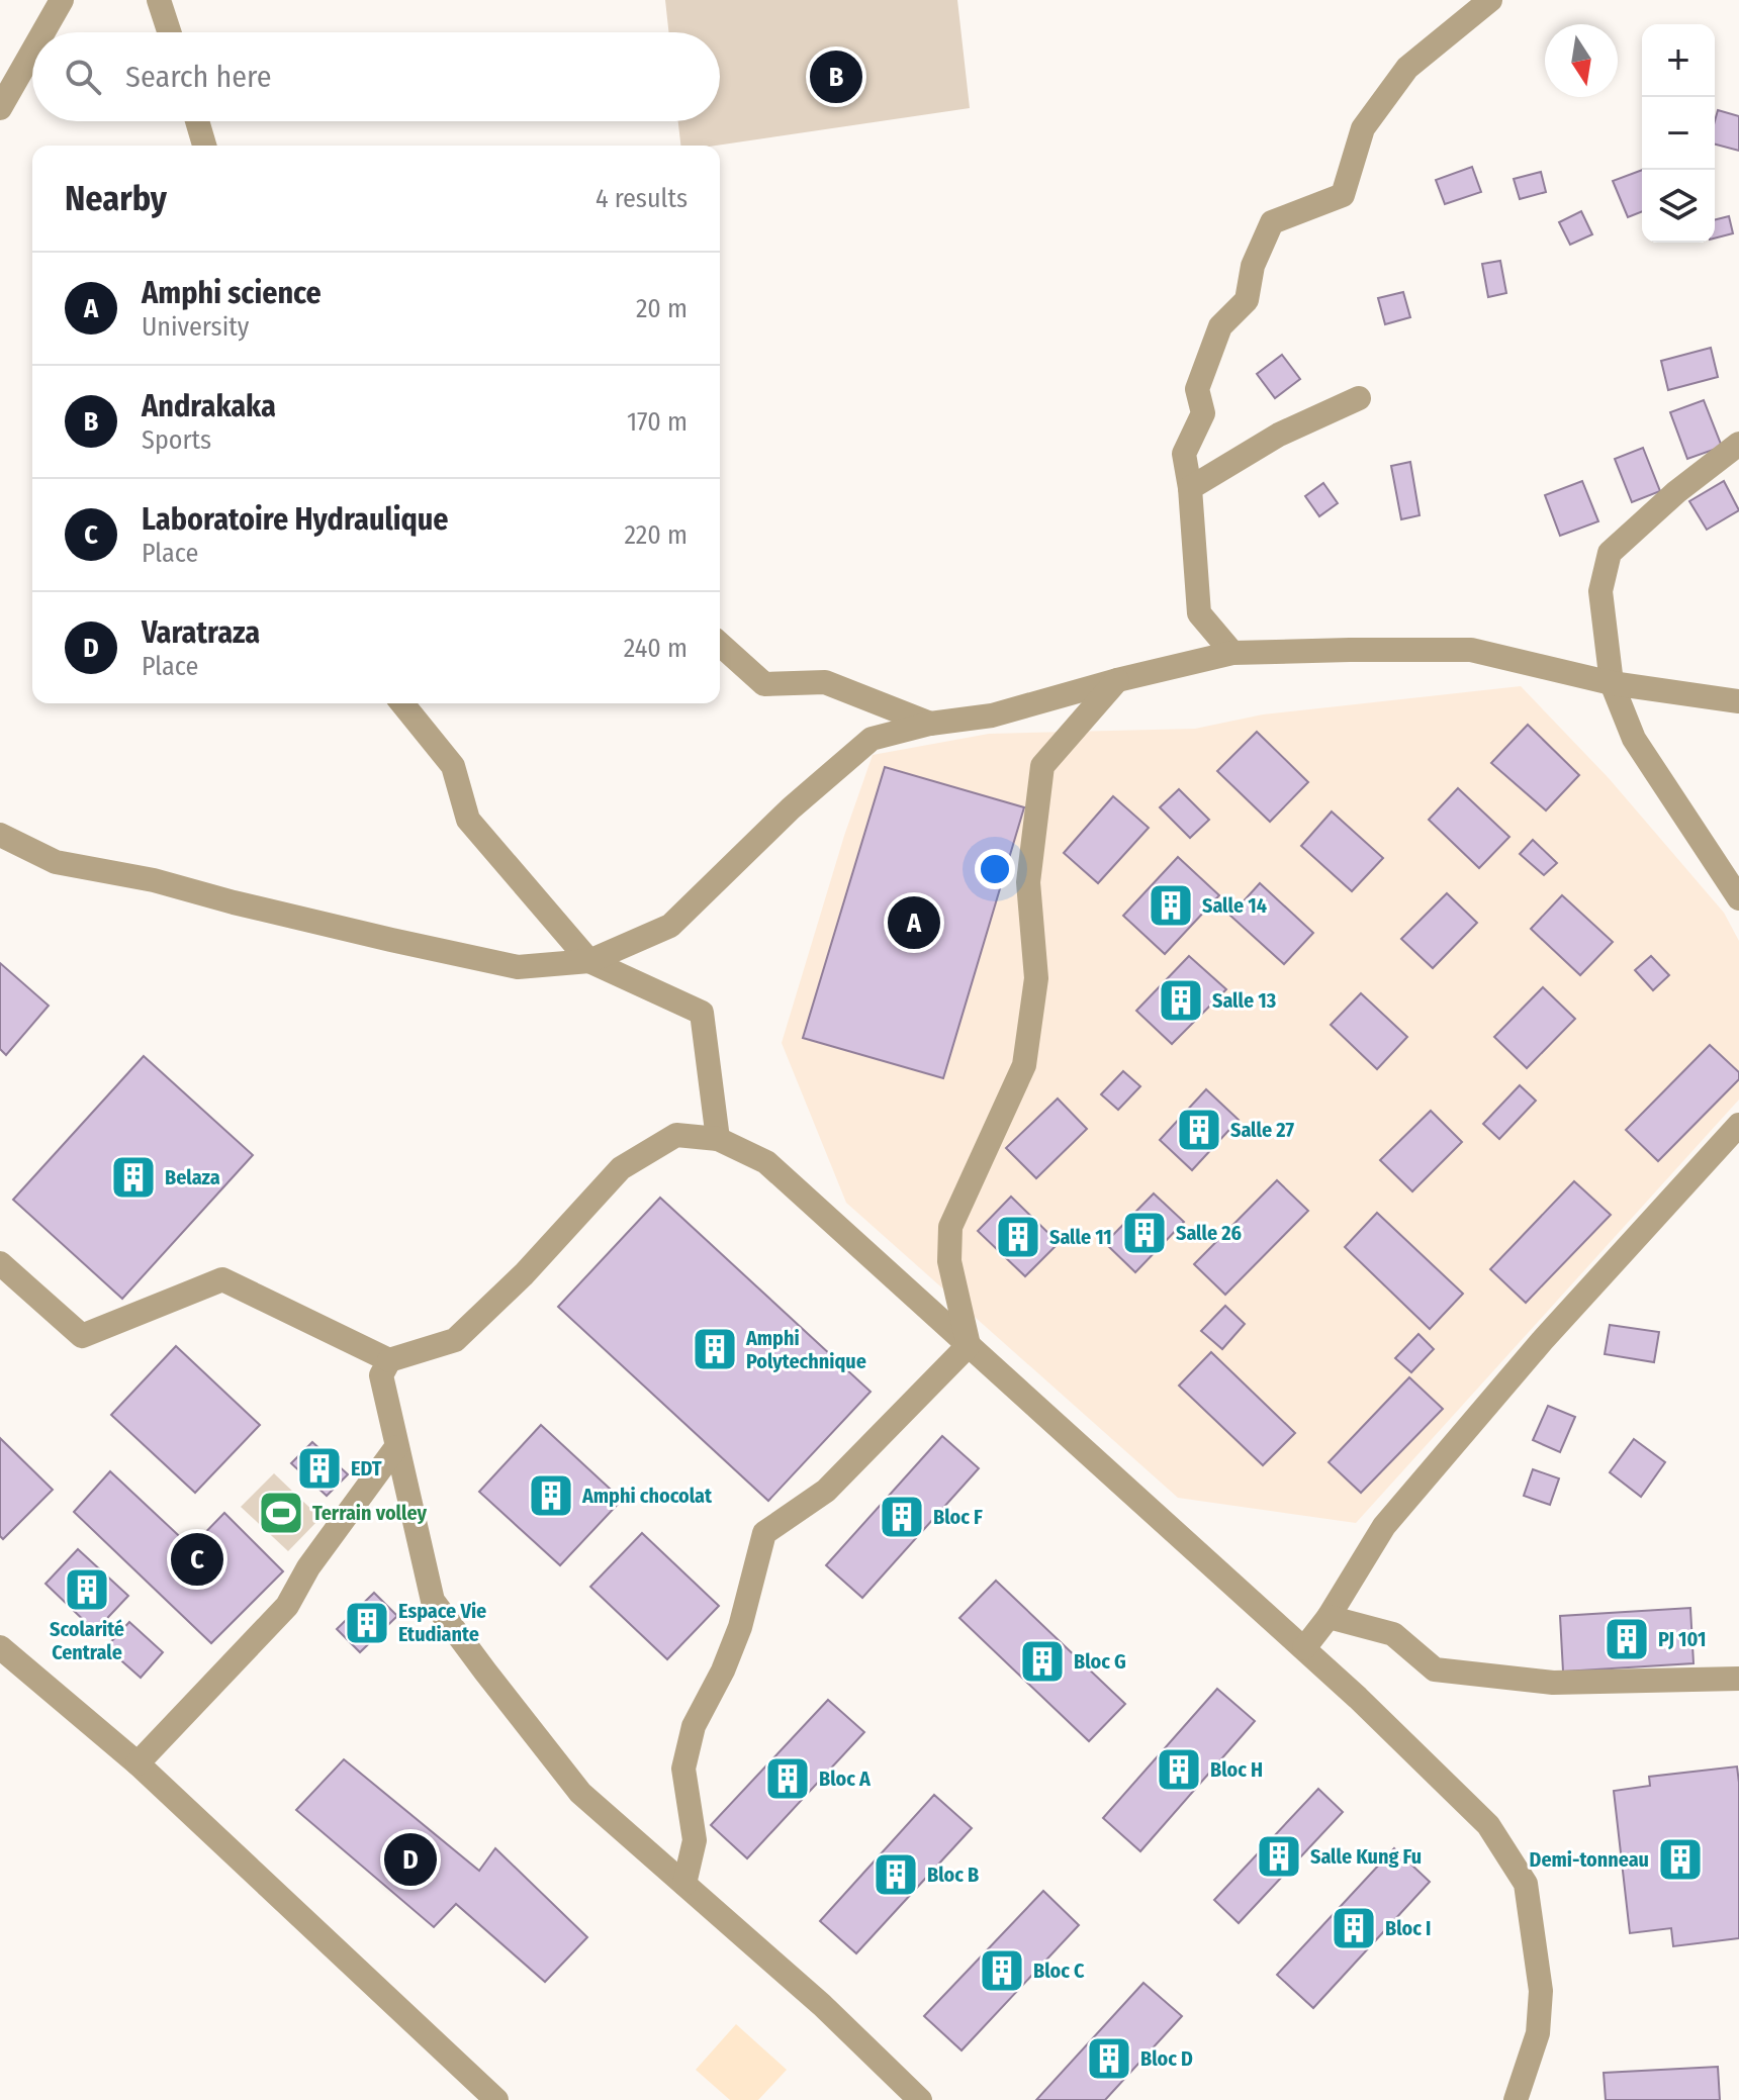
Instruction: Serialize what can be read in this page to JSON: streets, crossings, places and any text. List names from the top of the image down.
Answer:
{
  "places": {
    "building": [
      "Salle 14",
      "Salle 13",
      "Salle 27",
      "Belaza",
      "Salle 26",
      "Salle 11",
      "Amphi Polytechnique",
      "EDT",
      "Amphi chocolat",
      "Bloc F",
      "Scolarité Centrale",
      "Espace Vie Etudiante",
      "PJ 101",
      "Bloc G",
      "Bloc H",
      "Bloc A",
      "Salle Kung Fu",
      "Demi-tonneau",
      "Bloc B",
      "Bloc I",
      "Bloc C",
      "Bloc D"
    ],
    "sports": ["Terrain volley"]
  },
  "north": "bottom",
  "page": {
    "map_buttons": ["+", "−"],
    "search": "Search here",
    "pins": [
      "B",
      "A",
      "C",
      "D"
    ],
    "heading": ["Nearby", "4 results"],
    "list": [
      {
        "mark": "A",
        "name": "Amphi science",
        "note": "University",
        "value": "20 m"
      },
      {
        "mark": "B",
        "name": "Andrakaka",
        "note": "Sports",
        "value": "170 m"
      },
      {
        "mark": "C",
        "name": "Laboratoire Hydraulique",
        "note": "Place",
        "value": "220 m"
      },
      {
        "mark": "D",
        "name": "Varatraza",
        "note": "Place",
        "value": "240 m"
      }
    ]
  }
}
